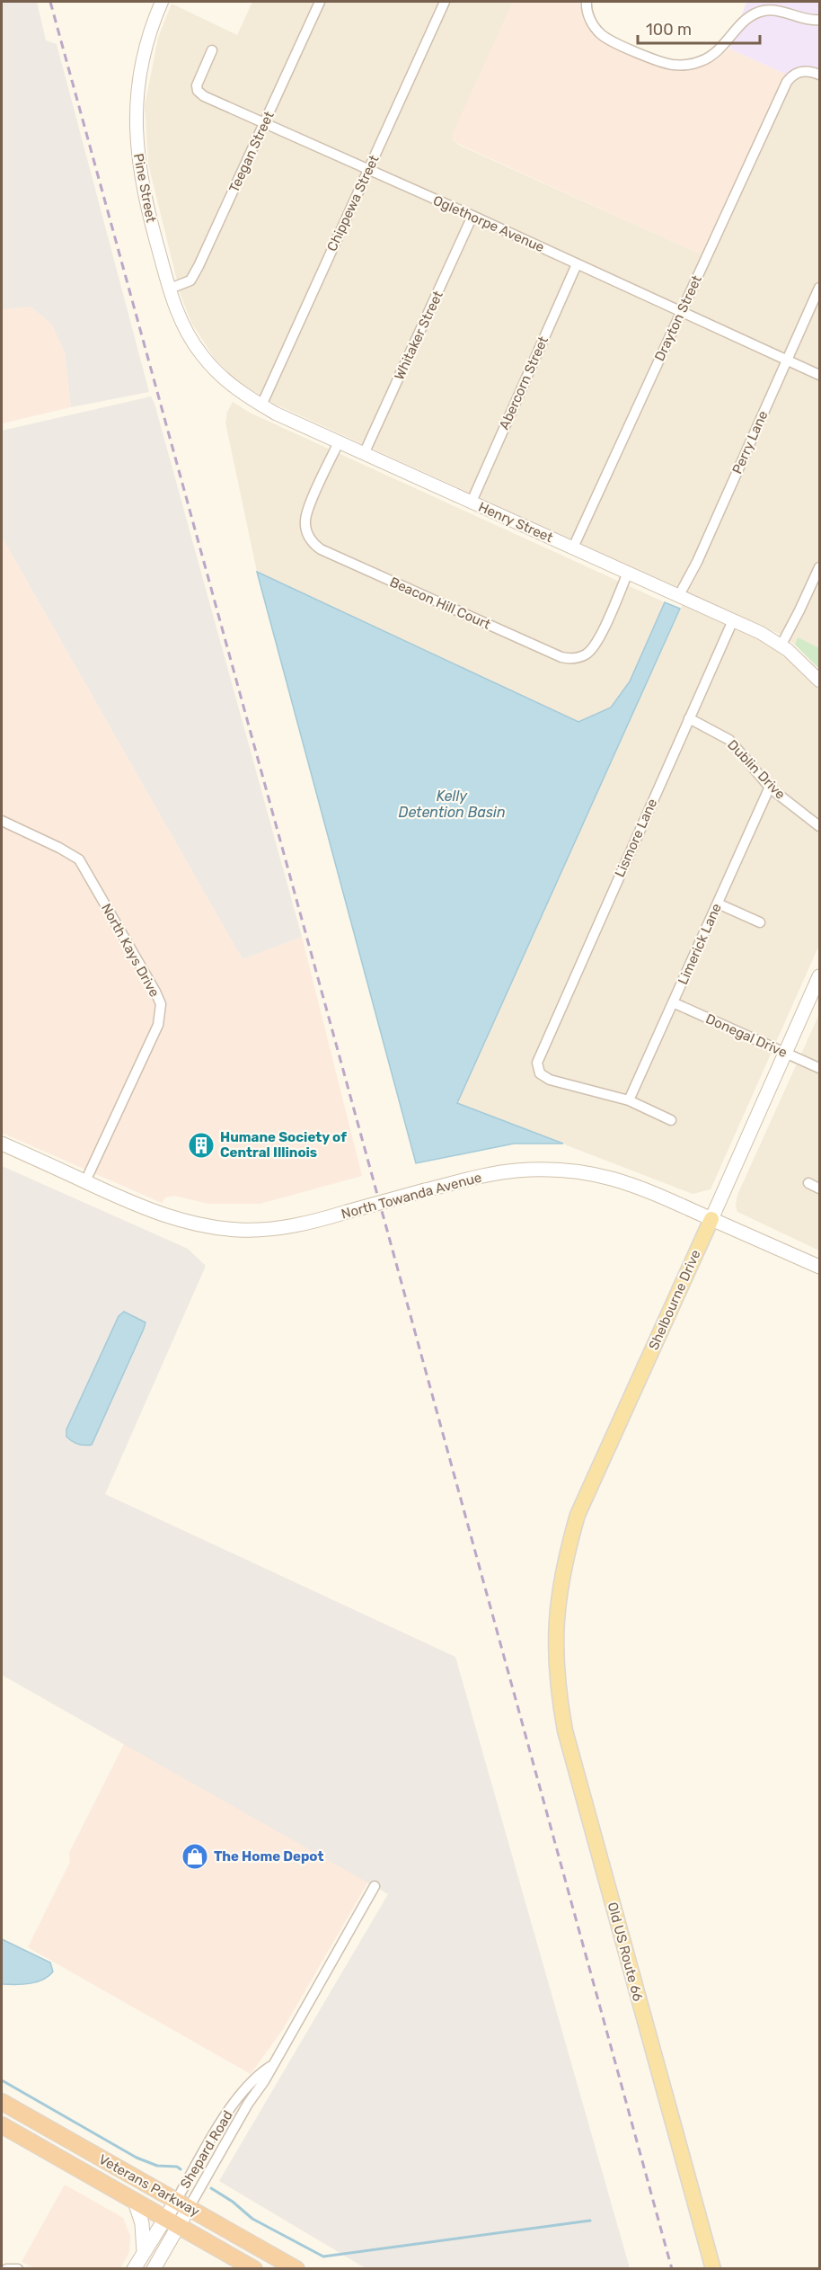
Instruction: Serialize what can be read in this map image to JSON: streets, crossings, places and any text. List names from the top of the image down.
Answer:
{
  "streets": {
    "highway": ["Veterans Parkway"],
    "main road": [
      "North Towanda Avenue",
      "Shelbourne Drive",
      "Old US Route 66",
      "Shepard Road"
    ],
    "street": [
      "Teegan Street",
      "Pine Street",
      "Chippewa Street",
      "Oglethorpe Avenue",
      "Drayton Street",
      "Whitaker Street",
      "Abercorn Street",
      "Perry Lane",
      "Henry Street",
      "Beacon Hill Court",
      "Dublin Drive",
      "Lismore Lane",
      "Limerick Lane",
      "North Kays Drive",
      "Donegal Drive"
    ]
  },
  "crossings": [
    ["Teegan Street", "Pine Street"],
    ["Teegan Street", "Oglethorpe Avenue"],
    ["Pine Street", "Henry Street"],
    ["Chippewa Street", "Oglethorpe Avenue"],
    ["Chippewa Street", "Henry Street"],
    ["Oglethorpe Avenue", "Drayton Street"],
    ["Oglethorpe Avenue", "Whitaker Street"],
    ["Oglethorpe Avenue", "Abercorn Street"],
    ["Oglethorpe Avenue", "Perry Lane"],
    ["Drayton Street", "Henry Street"],
    ["Whitaker Street", "Henry Street"],
    ["Abercorn Street", "Henry Street"],
    ["Perry Lane", "Henry Street"],
    ["Henry Street", "Beacon Hill Court"],
    ["Henry Street", "Lismore Lane"],
    ["Dublin Drive", "Lismore Lane"],
    ["Dublin Drive", "Limerick Lane"],
    ["Lismore Lane", "Limerick Lane"],
    ["Limerick Lane", "Donegal Drive"],
    ["North Kays Drive", "North Towanda Avenue"],
    ["Donegal Drive", "Shelbourne Drive"],
    ["North Towanda Avenue", "Shelbourne Drive"],
    ["Shelbourne Drive", "Old US Route 66"],
    ["Shepard Road", "Veterans Parkway"]
  ],
  "water": ["Kelly Detention Basin"],
  "places": {
    "building": ["Humane Society of Central Illinois"],
    "shop": ["The Home Depot"]
  },
  "scale_bar": "100 m"
}
